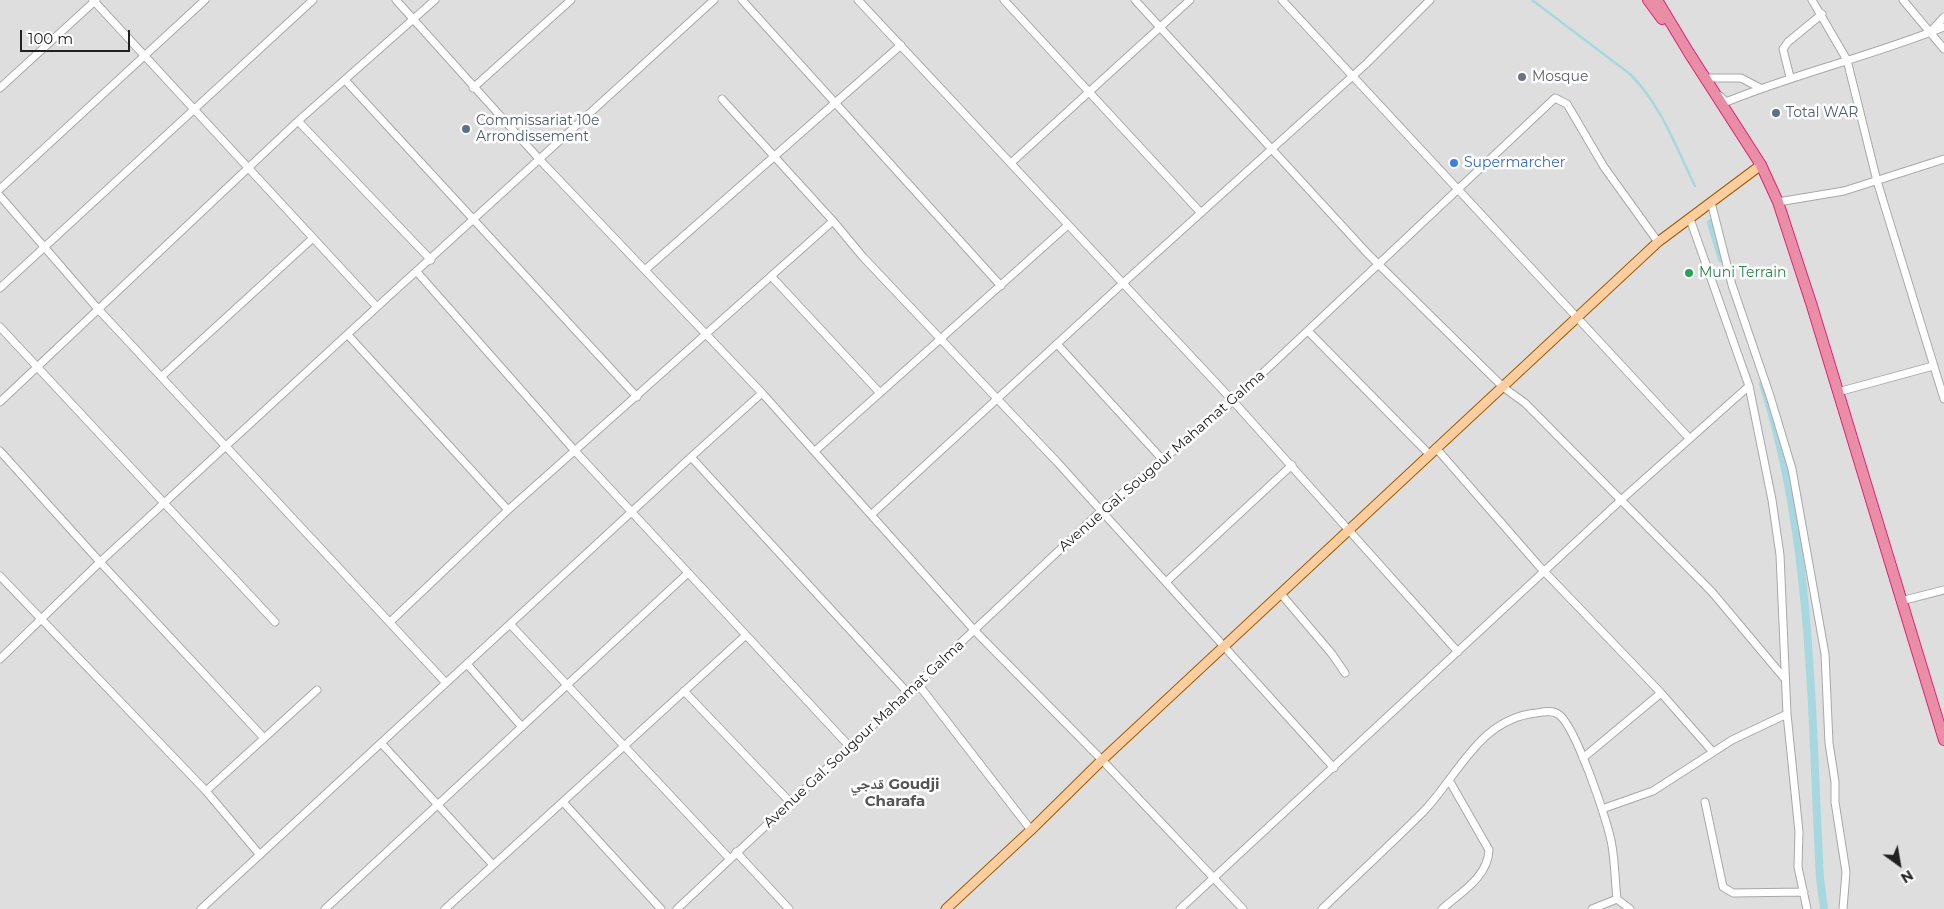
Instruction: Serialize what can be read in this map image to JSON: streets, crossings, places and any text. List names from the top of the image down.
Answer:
{
  "streets": {
    "street": ["Avenue Gal. Sougour Mahamat Galma"]
  },
  "districts": ["قدجي Goudji Charafa"],
  "places": [
    "Mosque",
    "Total WAR",
    "Commissariat 10e Arrondissement",
    "Supermarcher",
    "Muni Terrain"
  ],
  "scale_bar": "100 m",
  "north": "bottom right"
}
